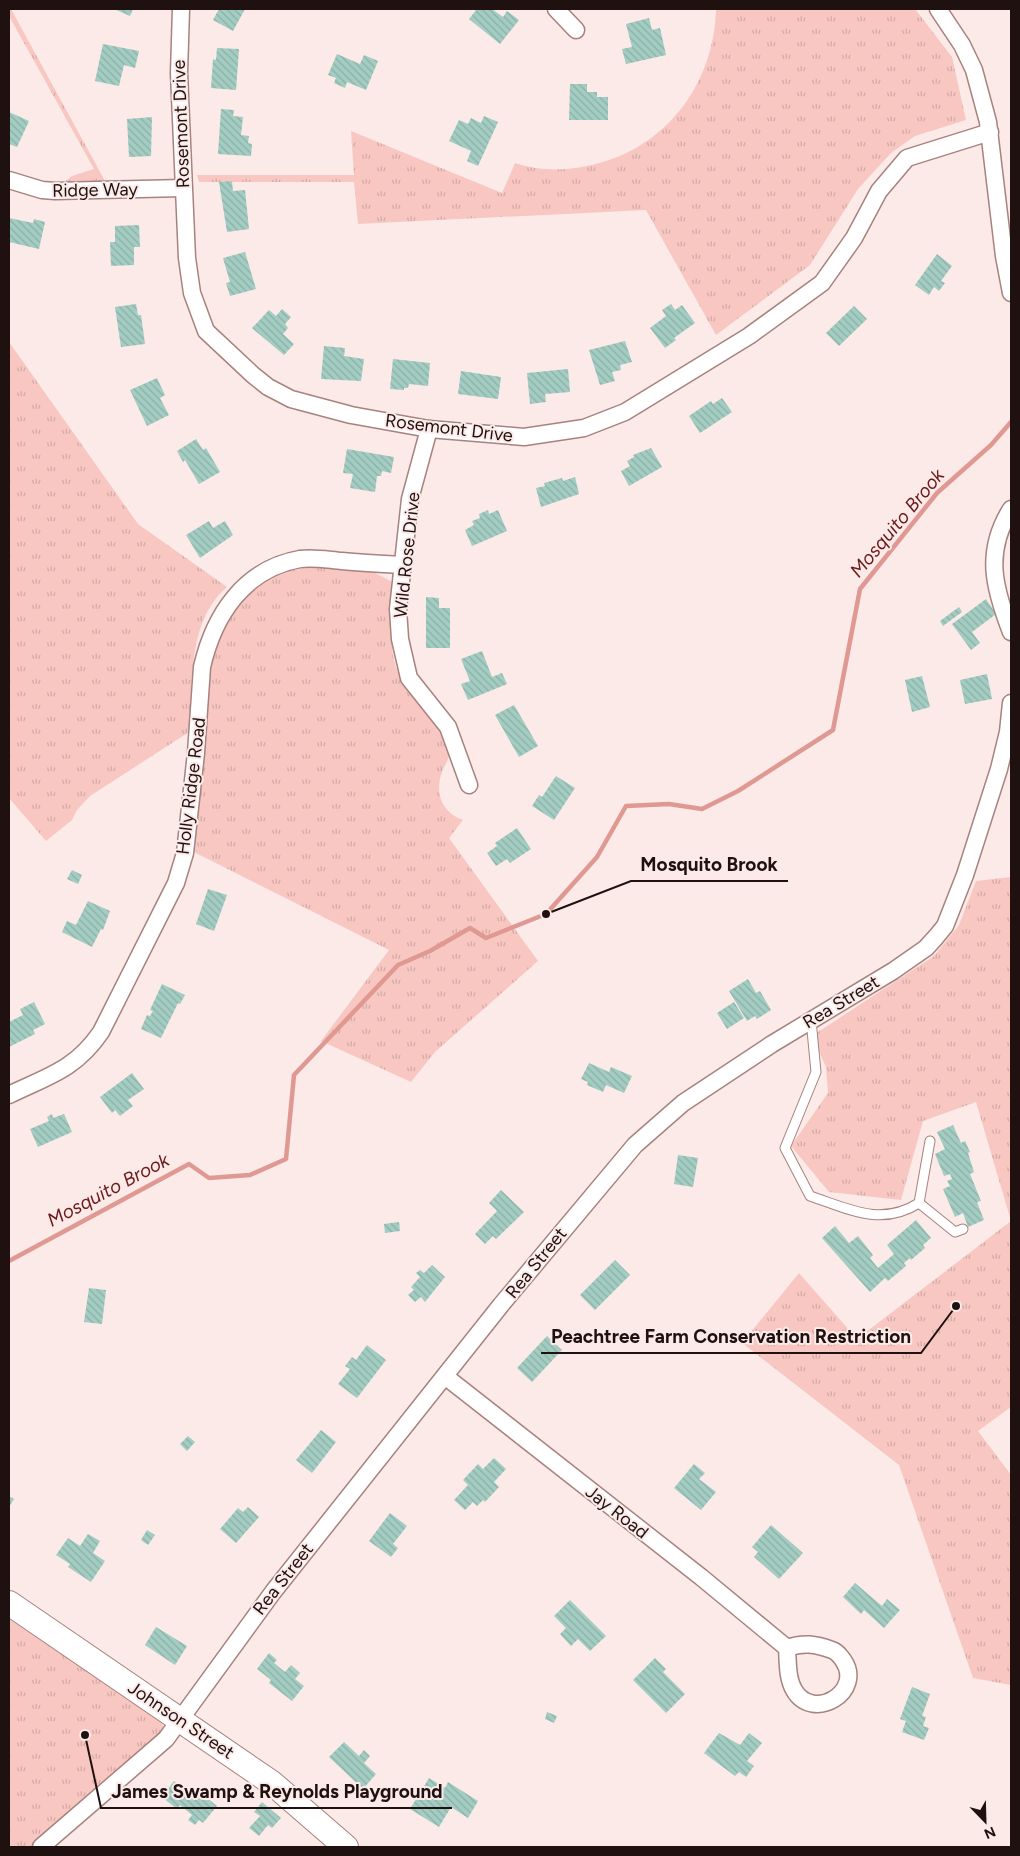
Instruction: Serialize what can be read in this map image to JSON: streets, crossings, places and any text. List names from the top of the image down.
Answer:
{
  "streets": {
    "street": [
      "Rosemont Drive",
      "Ridge Way",
      "Wild Rose Drive",
      "Holly Ridge Road",
      "Rea Street",
      "Jay Road",
      "Johnson Street"
    ]
  },
  "crossings": [
    ["Rosemont Drive", "Ridge Way"],
    ["Rosemont Drive", "Wild Rose Drive"],
    ["Wild Rose Drive", "Holly Ridge Road"],
    ["Rea Street", "Jay Road"],
    ["Rea Street", "Johnson Street"]
  ],
  "water": ["Mosquito Brook"],
  "places": ["Mosquito Brook", "Peachtree Farm Conservation Restriction", "James Swamp & Reynolds Playground"],
  "north": "bottom right"
}
